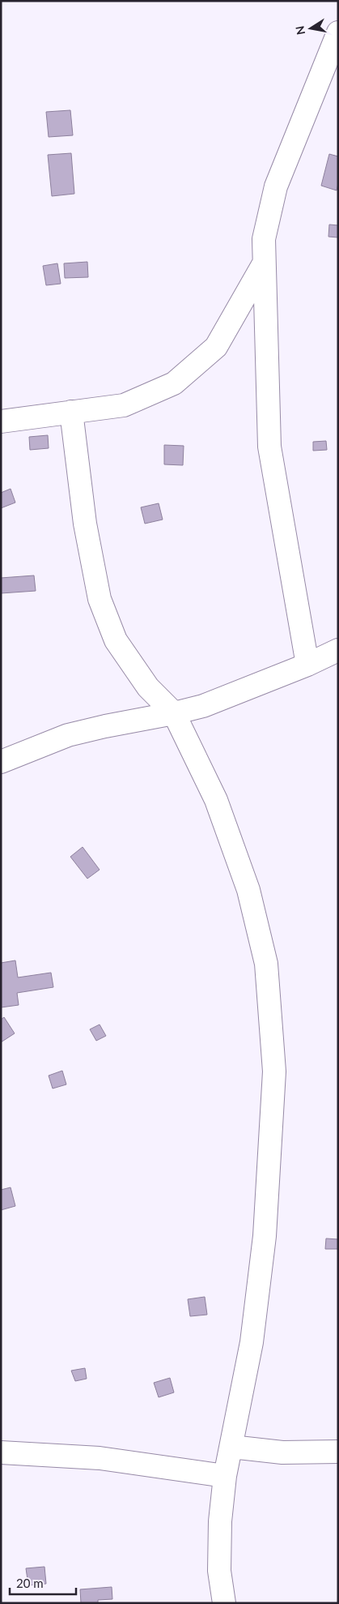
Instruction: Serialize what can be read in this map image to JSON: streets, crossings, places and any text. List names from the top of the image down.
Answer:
{
  "scale_bar": "20 m",
  "north": "left"
}
